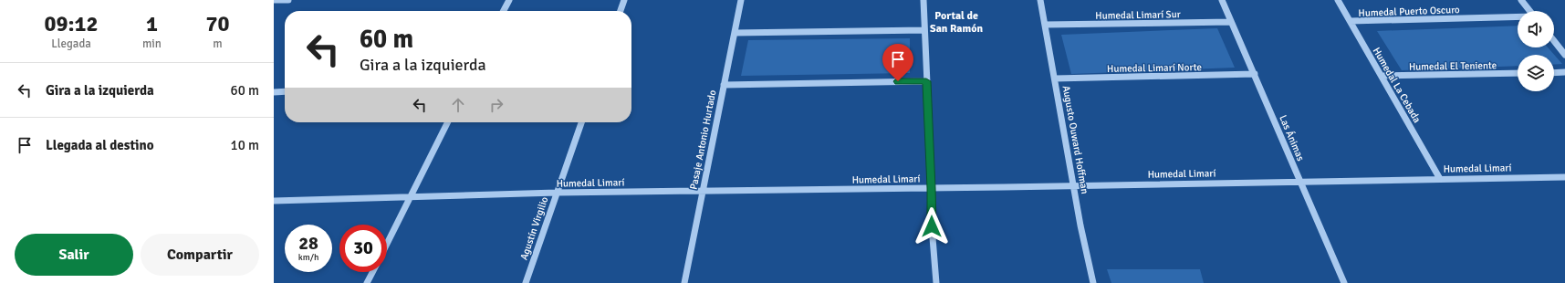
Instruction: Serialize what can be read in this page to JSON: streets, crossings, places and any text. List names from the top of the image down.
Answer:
{
  "streets": {
    "street": [
      "Humedal Puerto Oscuro",
      "Humedal Limarí Sur",
      "Humedal El Teniente",
      "Humedal Limarí Norte",
      "Humedal La Cebada",
      "Las Ánimas",
      "Pasaje Antonio Hurtado",
      "Augusto Ouward Hoffman",
      "Humedal Limarí",
      "Agustín Virgilio"
    ]
  },
  "crossings": [
    ["Humedal Puerto Oscuro", "Humedal La Cebada"],
    ["Humedal Limarí Sur", "Las Ánimas"],
    ["Humedal Limarí Sur", "Augusto Ouward Hoffman"],
    ["Humedal El Teniente", "Humedal La Cebada"],
    ["Humedal Limarí Norte", "Las Ánimas"],
    ["Humedal Limarí Norte", "Augusto Ouward Hoffman"],
    ["Humedal La Cebada", "Humedal Limarí"],
    ["Las Ánimas", "Humedal Limarí"],
    ["Pasaje Antonio Hurtado", "Humedal Limarí"],
    ["Augusto Ouward Hoffman", "Humedal Limarí"],
    ["Humedal Limarí", "Agustín Virgilio"]
  ],
  "districts": ["Portal de San Ramón"],
  "page": {
    "eta": [
      "09:12",
      "Llegada",
      "1",
      "min",
      "70",
      "m"
    ],
    "turn": ["60 m", "Gira a la izquierda"],
    "list": [
      {
        "name": "Gira a la izquierda",
        "value": "60 m"
      },
      {
        "name": "Llegada al destino",
        "value": "10 m"
      }
    ],
    "speed": "28 km/h",
    "limit": "30",
    "buttons": ["Salir", "Compartir"]
  }
}
